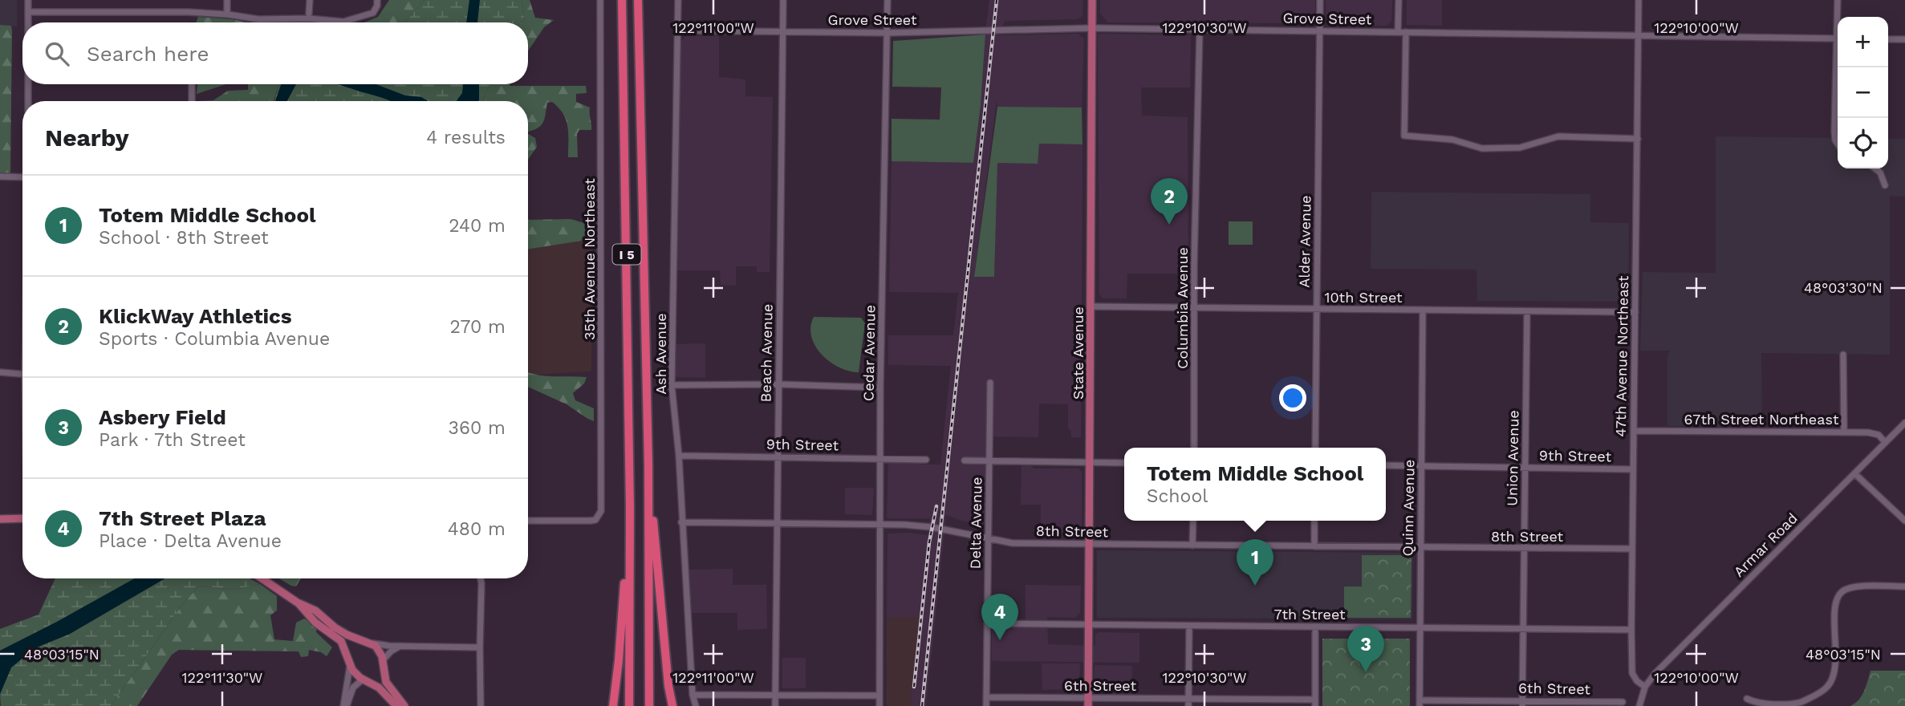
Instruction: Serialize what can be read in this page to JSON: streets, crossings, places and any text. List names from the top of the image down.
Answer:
{
  "streets": {
    "highway": ["I 5"],
    "main road": ["State Avenue"],
    "street": [
      "Grove Street",
      "Alder Avenue",
      "35th Avenue Northeast",
      "10th Street",
      "Columbia Avenue",
      "Beach Avenue",
      "Cedar Avenue",
      "Ash Avenue",
      "47th Avenue Northeast",
      "67th Street Northeast",
      "9th Street",
      "Union Avenue",
      "Quinn Avenue",
      "Delta Avenue",
      "8th Street",
      "Armar Road",
      "7th Street",
      "6th Street"
    ]
  },
  "crossings": [
    ["Grove Street", "Alder Avenue"],
    ["Grove Street", "Columbia Avenue"],
    ["Grove Street", "Beach Avenue"],
    ["Grove Street", "Cedar Avenue"],
    ["Grove Street", "State Avenue"],
    ["Grove Street", "Ash Avenue"],
    ["Grove Street", "47th Avenue Northeast"],
    ["Alder Avenue", "10th Street"],
    ["10th Street", "Columbia Avenue"],
    ["10th Street", "State Avenue"],
    ["10th Street", "47th Avenue Northeast"],
    ["10th Street", "Union Avenue"],
    ["10th Street", "Quinn Avenue"],
    ["Beach Avenue", "9th Street"],
    ["Beach Avenue", "8th Street"],
    ["Cedar Avenue", "9th Street"],
    ["Cedar Avenue", "8th Street"],
    ["State Avenue", "8th Street"],
    ["State Avenue", "7th Street"],
    ["State Avenue", "6th Street"],
    ["Ash Avenue", "9th Street"],
    ["Ash Avenue", "8th Street"],
    ["47th Avenue Northeast", "67th Street Northeast"],
    ["47th Avenue Northeast", "9th Street"],
    ["47th Avenue Northeast", "8th Street"],
    ["47th Avenue Northeast", "Armar Road"],
    ["47th Avenue Northeast", "7th Street"],
    ["67th Street Northeast", "Armar Road"],
    ["9th Street", "Union Avenue"],
    ["9th Street", "Quinn Avenue"],
    ["Union Avenue", "8th Street"],
    ["Union Avenue", "7th Street"],
    ["Union Avenue", "6th Street"],
    ["Quinn Avenue", "8th Street"],
    ["Quinn Avenue", "7th Street"],
    ["Quinn Avenue", "6th Street"],
    ["Delta Avenue", "8th Street"],
    ["Delta Avenue", "7th Street"],
    ["Delta Avenue", "6th Street"]
  ],
  "page": {
    "map_buttons": ["+", "−"],
    "search": "Search here",
    "heading": ["Nearby", "4 results"],
    "list": [
      {
        "mark": "1",
        "name": "Totem Middle School",
        "note": "School · 8th Street",
        "value": "240 m"
      },
      {
        "mark": "2",
        "name": "KlickWay Athletics",
        "note": "Sports · Columbia Avenue",
        "value": "270 m"
      },
      {
        "mark": "3",
        "name": "Asbery Field",
        "note": "Park · 7th Street",
        "value": "360 m"
      },
      {
        "mark": "4",
        "name": "7th Street Plaza",
        "note": "Place · Delta Avenue",
        "value": "480 m"
      }
    ],
    "pins": [
      "2",
      "1",
      "4",
      "3"
    ],
    "popup": ["Totem Middle School", "School"]
  },
  "coordinates": [
    "122°11'00\"W",
    "122°10'30\"W",
    "122°10'00\"W",
    "48°03'30\"N",
    "48°03'15\"N",
    "122°11'30\"W"
  ]
}
